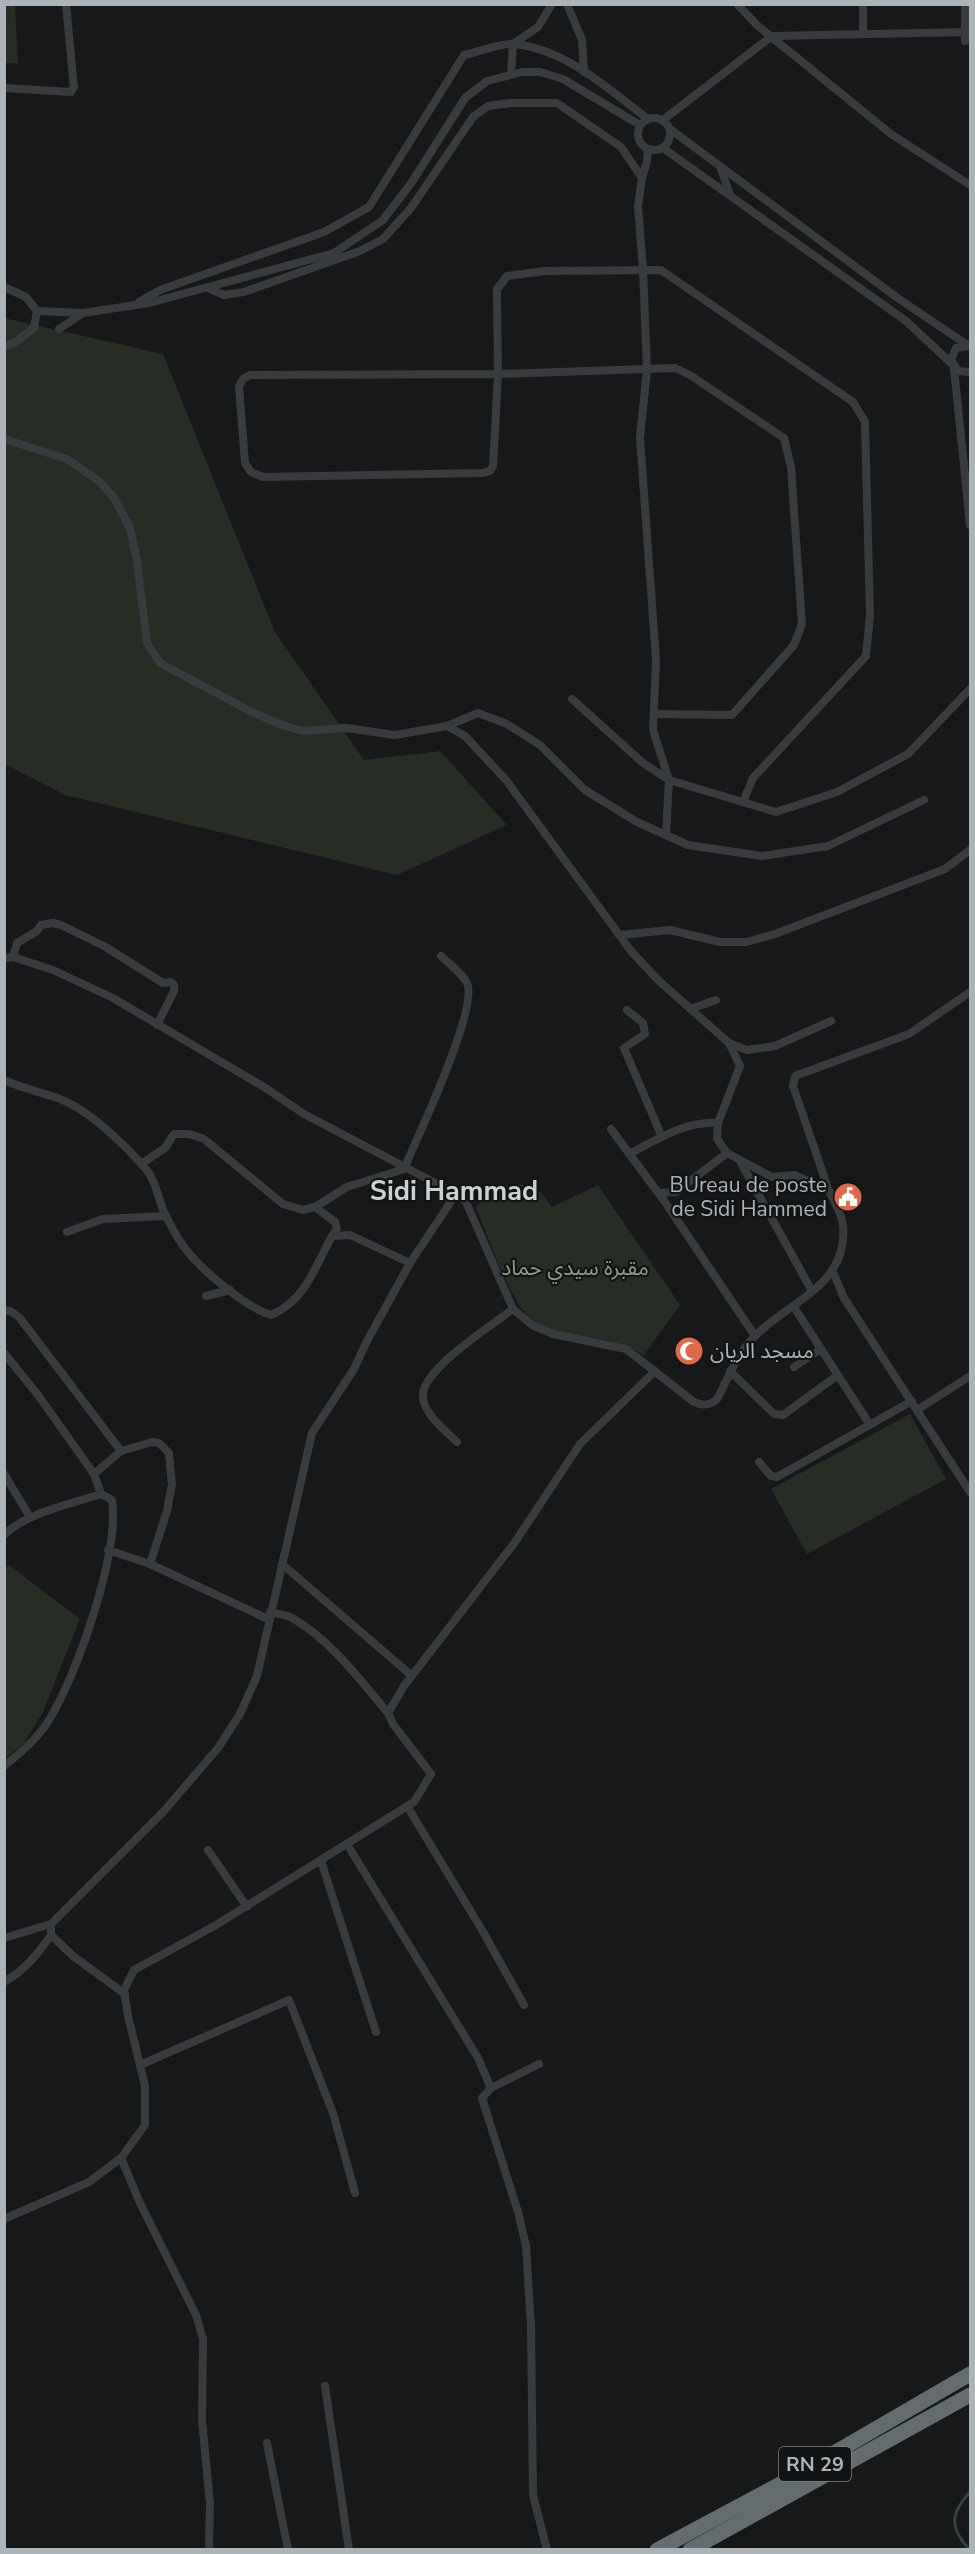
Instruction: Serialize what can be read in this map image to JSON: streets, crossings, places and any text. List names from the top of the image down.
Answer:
{
  "streets": {
    "highway": ["RN 29"]
  },
  "districts": ["Sidi Hammad"],
  "parks": ["مقبرة سيدي حماد"],
  "places": {
    "public building": ["BUreau de poste de Sidi Hammed"],
    "mosque": ["مسجد الريان"]
  }
}
